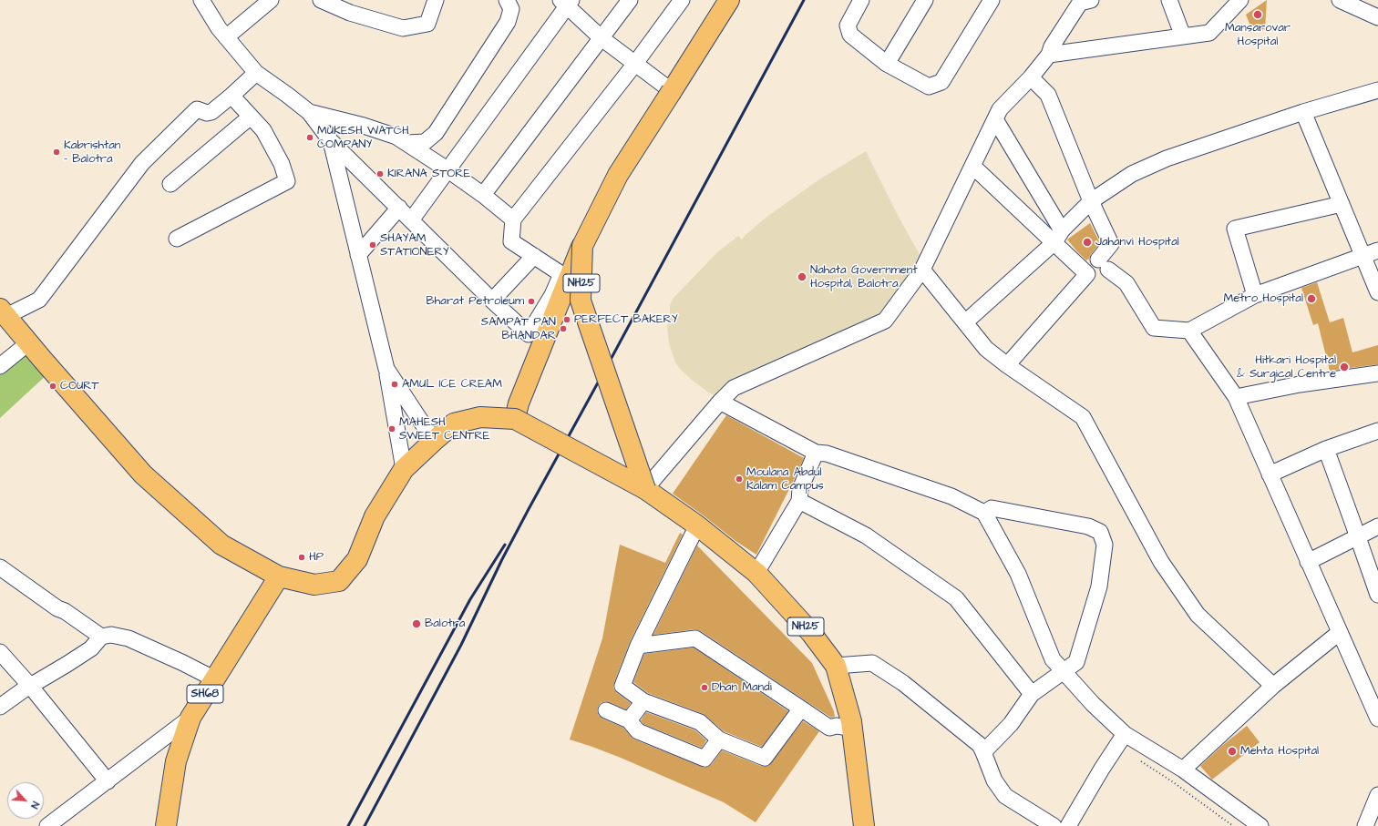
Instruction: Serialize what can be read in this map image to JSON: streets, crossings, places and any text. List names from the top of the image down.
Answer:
{
  "streets": {
    "main road": ["NH25", "SH68"]
  },
  "places": [
    "Mansarovar Hospital",
    "MUKESH WATCH COMPANY",
    "Kabrishtan - Balotra",
    "KIRANA STORE",
    "Jahanvi Hospital",
    "SHAYAM STATIONERY",
    "Nahata Government Hospital, Balotra",
    "Metro Hospital",
    "Bharat Petroleum",
    "PERFECT BAKERY",
    "SAMPAT PAN BHANDAR",
    "Hitkari Hospital & Surgical Centre",
    "AMUL ICE CREAM",
    "COURT",
    "MAHESH SWEET CENTRE",
    "Moulana Abdul Kalam Campus",
    "HP",
    "Balotra",
    "Dhan Mandi",
    "Mehta Hospital"
  ],
  "north": "bottom right"
}
